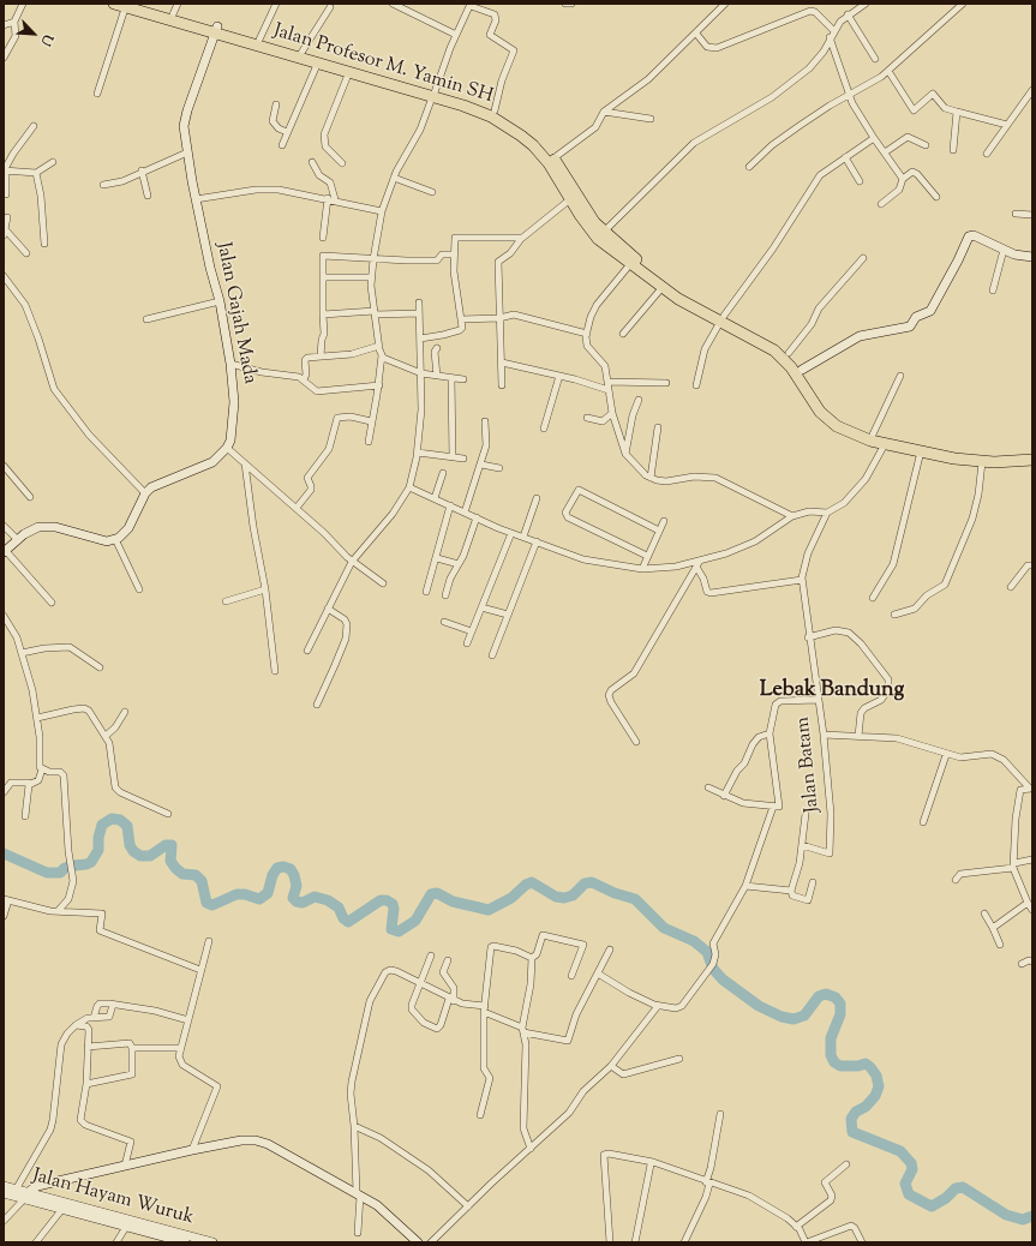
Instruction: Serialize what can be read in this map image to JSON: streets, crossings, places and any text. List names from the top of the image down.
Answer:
{
  "streets": {
    "highway": ["Jalan Profesor M. Yamin SH"],
    "main road": ["Jalan Gajah Mada", "Jalan Hayam Wuruk"],
    "street": ["Jalan Batam"]
  },
  "crossings": [
    ["Jalan Profesor M. Yamin SH", "Jalan Gajah Mada"]
  ],
  "districts": ["Lebak Bandung"],
  "north": "bottom right"
}
